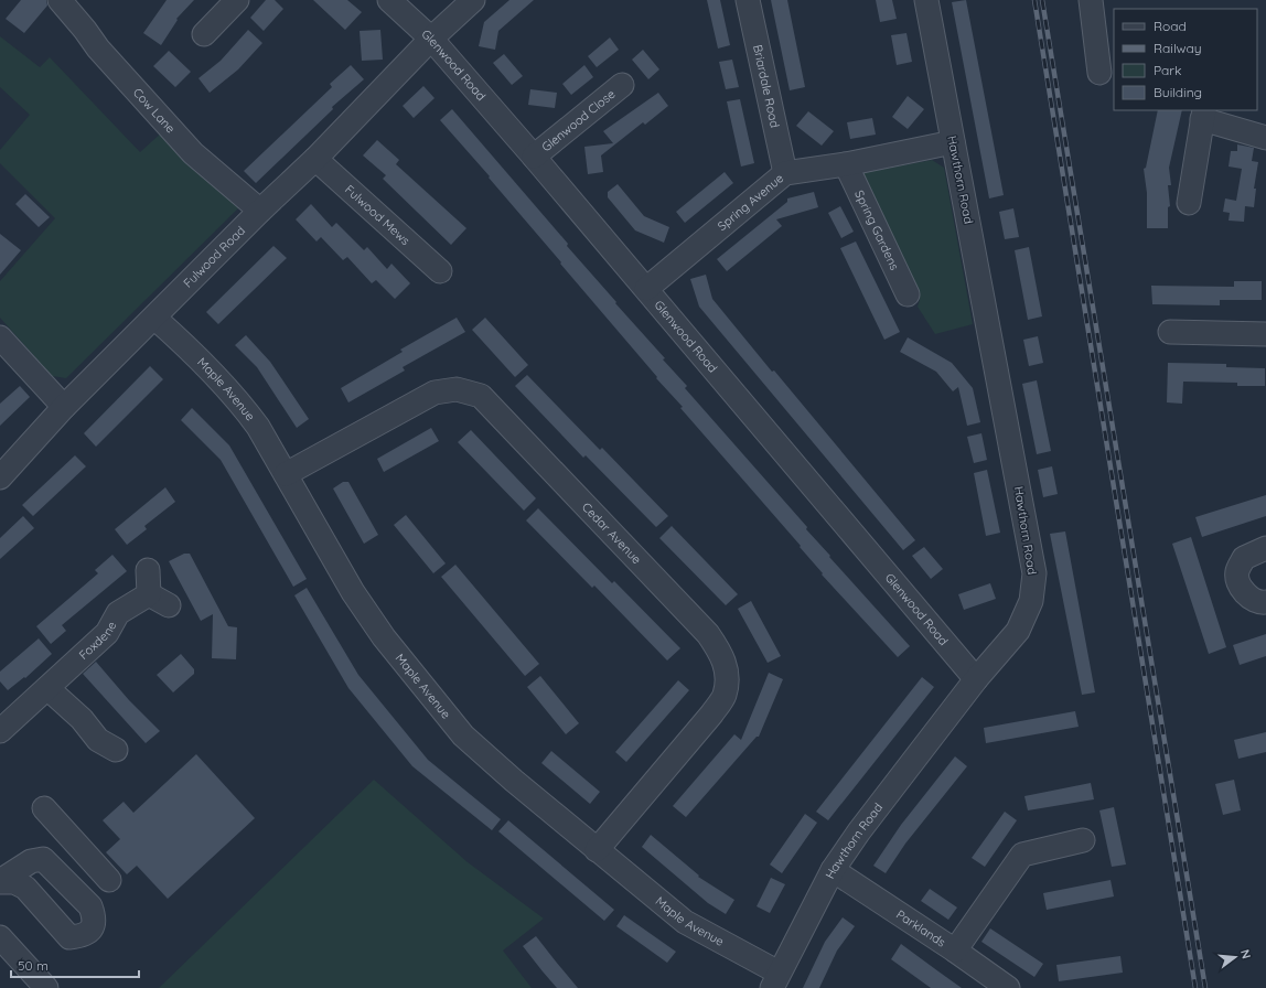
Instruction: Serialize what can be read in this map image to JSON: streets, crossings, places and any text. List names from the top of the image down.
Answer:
{
  "streets": {
    "street": [
      "Glenwood Road",
      "Briardale Road",
      "Cow Lane",
      "Glenwood Close",
      "Hawthorn Road",
      "Spring Avenue",
      "Fulwood Mews",
      "Spring Gardens",
      "Fulwood Road",
      "Maple Avenue",
      "Cedar Avenue",
      "Foxdene",
      "Parklands"
    ]
  },
  "crossings": [
    ["Glenwood Road", "Glenwood Close"],
    ["Glenwood Road", "Hawthorn Road"],
    ["Glenwood Road", "Spring Avenue"],
    ["Glenwood Road", "Fulwood Road"],
    ["Briardale Road", "Spring Avenue"],
    ["Cow Lane", "Fulwood Road"],
    ["Hawthorn Road", "Spring Avenue"],
    ["Hawthorn Road", "Maple Avenue"],
    ["Hawthorn Road", "Parklands"],
    ["Spring Avenue", "Spring Gardens"],
    ["Fulwood Mews", "Fulwood Road"],
    ["Fulwood Road", "Maple Avenue"],
    ["Maple Avenue", "Cedar Avenue"]
  ],
  "legend": [
    "Road",
    "Railway",
    "Park",
    "Building"
  ],
  "scale_bar": "50 m",
  "north": "right"
}
